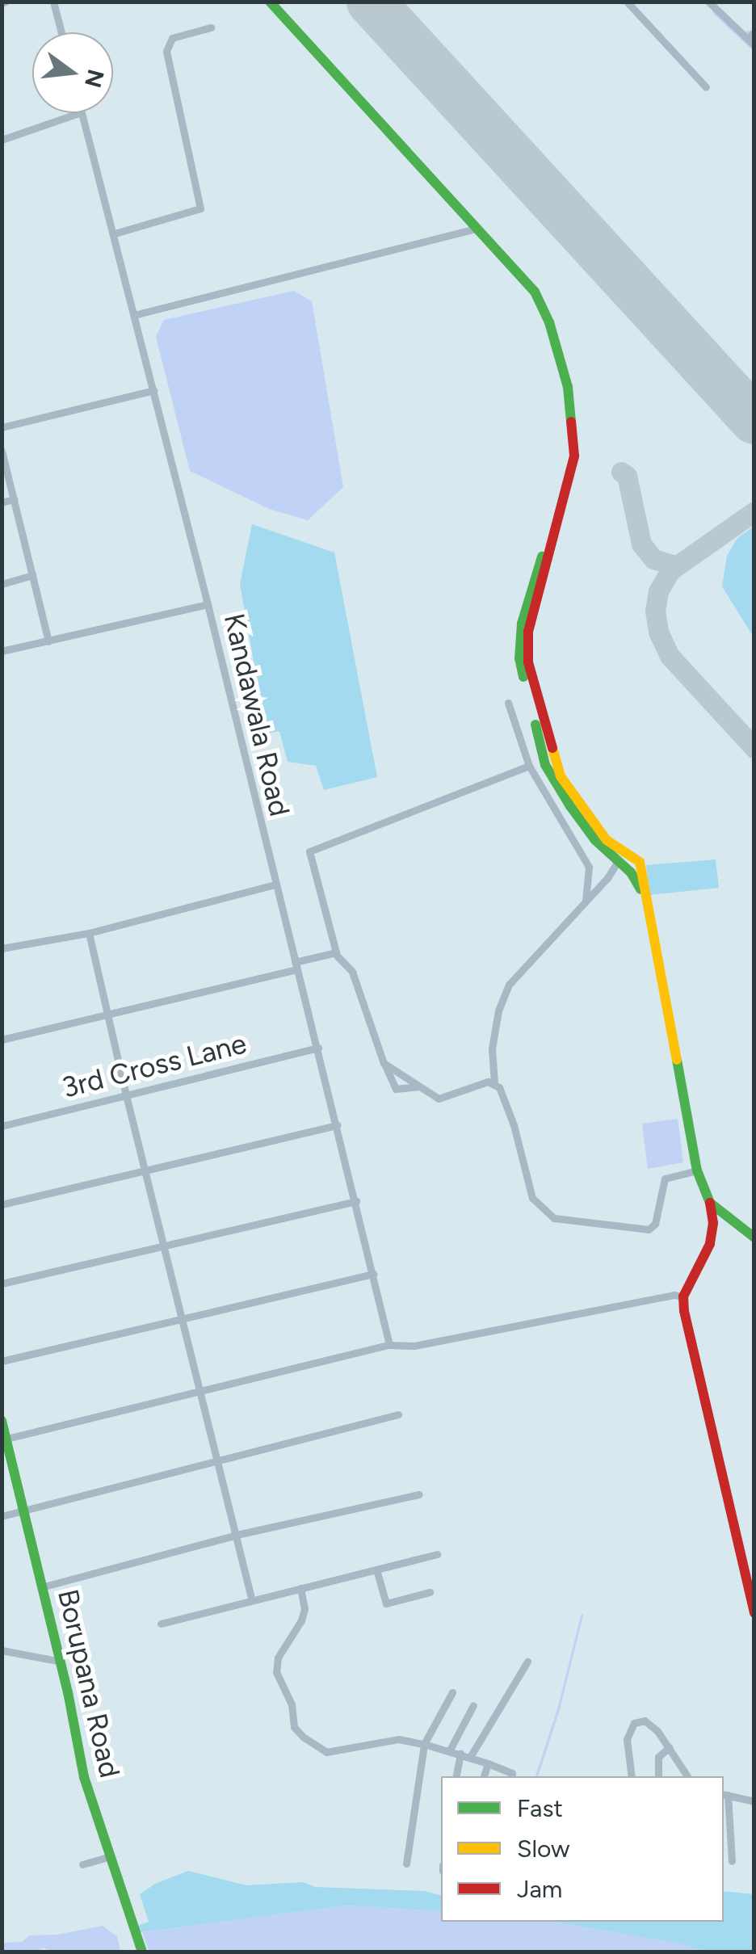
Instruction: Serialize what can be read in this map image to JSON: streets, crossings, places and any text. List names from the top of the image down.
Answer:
{
  "streets": {
    "main road": ["Borupana Road"],
    "street": ["Kandawala Road", "3rd Cross Lane"]
  },
  "crossings": [
    ["Kandawala Road", "3rd Cross Lane"]
  ],
  "legend": ["Fast", "Slow", "Jam"],
  "north": "right"
}
